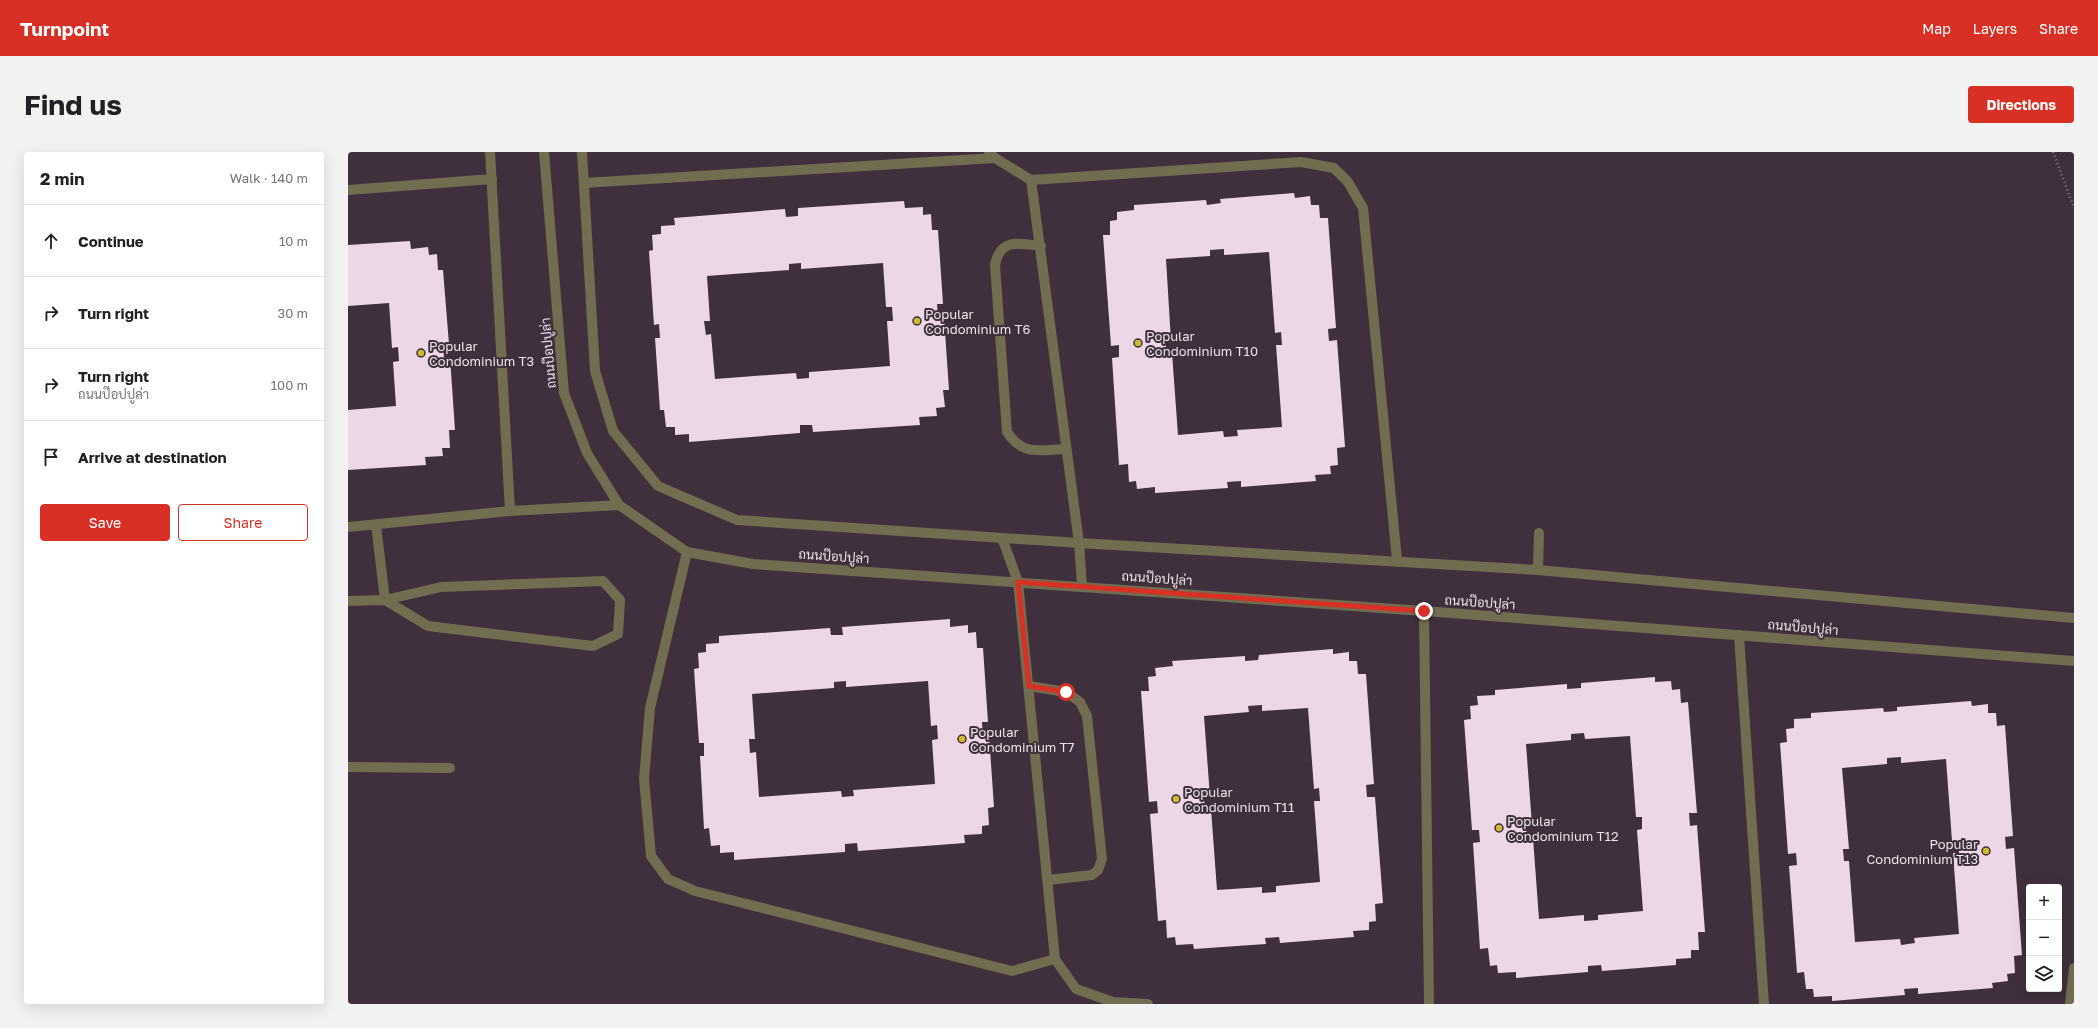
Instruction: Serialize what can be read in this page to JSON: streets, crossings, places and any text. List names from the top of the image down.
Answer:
{
  "streets": {
    "street": ["ถนนป๊อปปูล่า"]
  },
  "places": [
    "Popular Condominium T6",
    "Popular Condominium T10",
    "Popular Condominium T3",
    "Popular Condominium T7",
    "Popular Condominium T11",
    "Popular Condominium T12",
    "Popular Condominium T13"
  ],
  "page": {
    "header": "Turnpoint",
    "nav": ["Map", "Layers", "Share"],
    "buttons": [
      "Directions",
      ["Save", "Share"]
    ],
    "title": "Find us",
    "heading": ["2 min", "Walk · 140 m"],
    "list": [
      ["Continue", "10 m"],
      ["Turn right", "30 m"],
      ["Turn right", "ถนนป๊อปปูล่า", "100 m"],
      "Arrive at destination"
    ],
    "map_buttons": ["+", "−"]
  }
}
